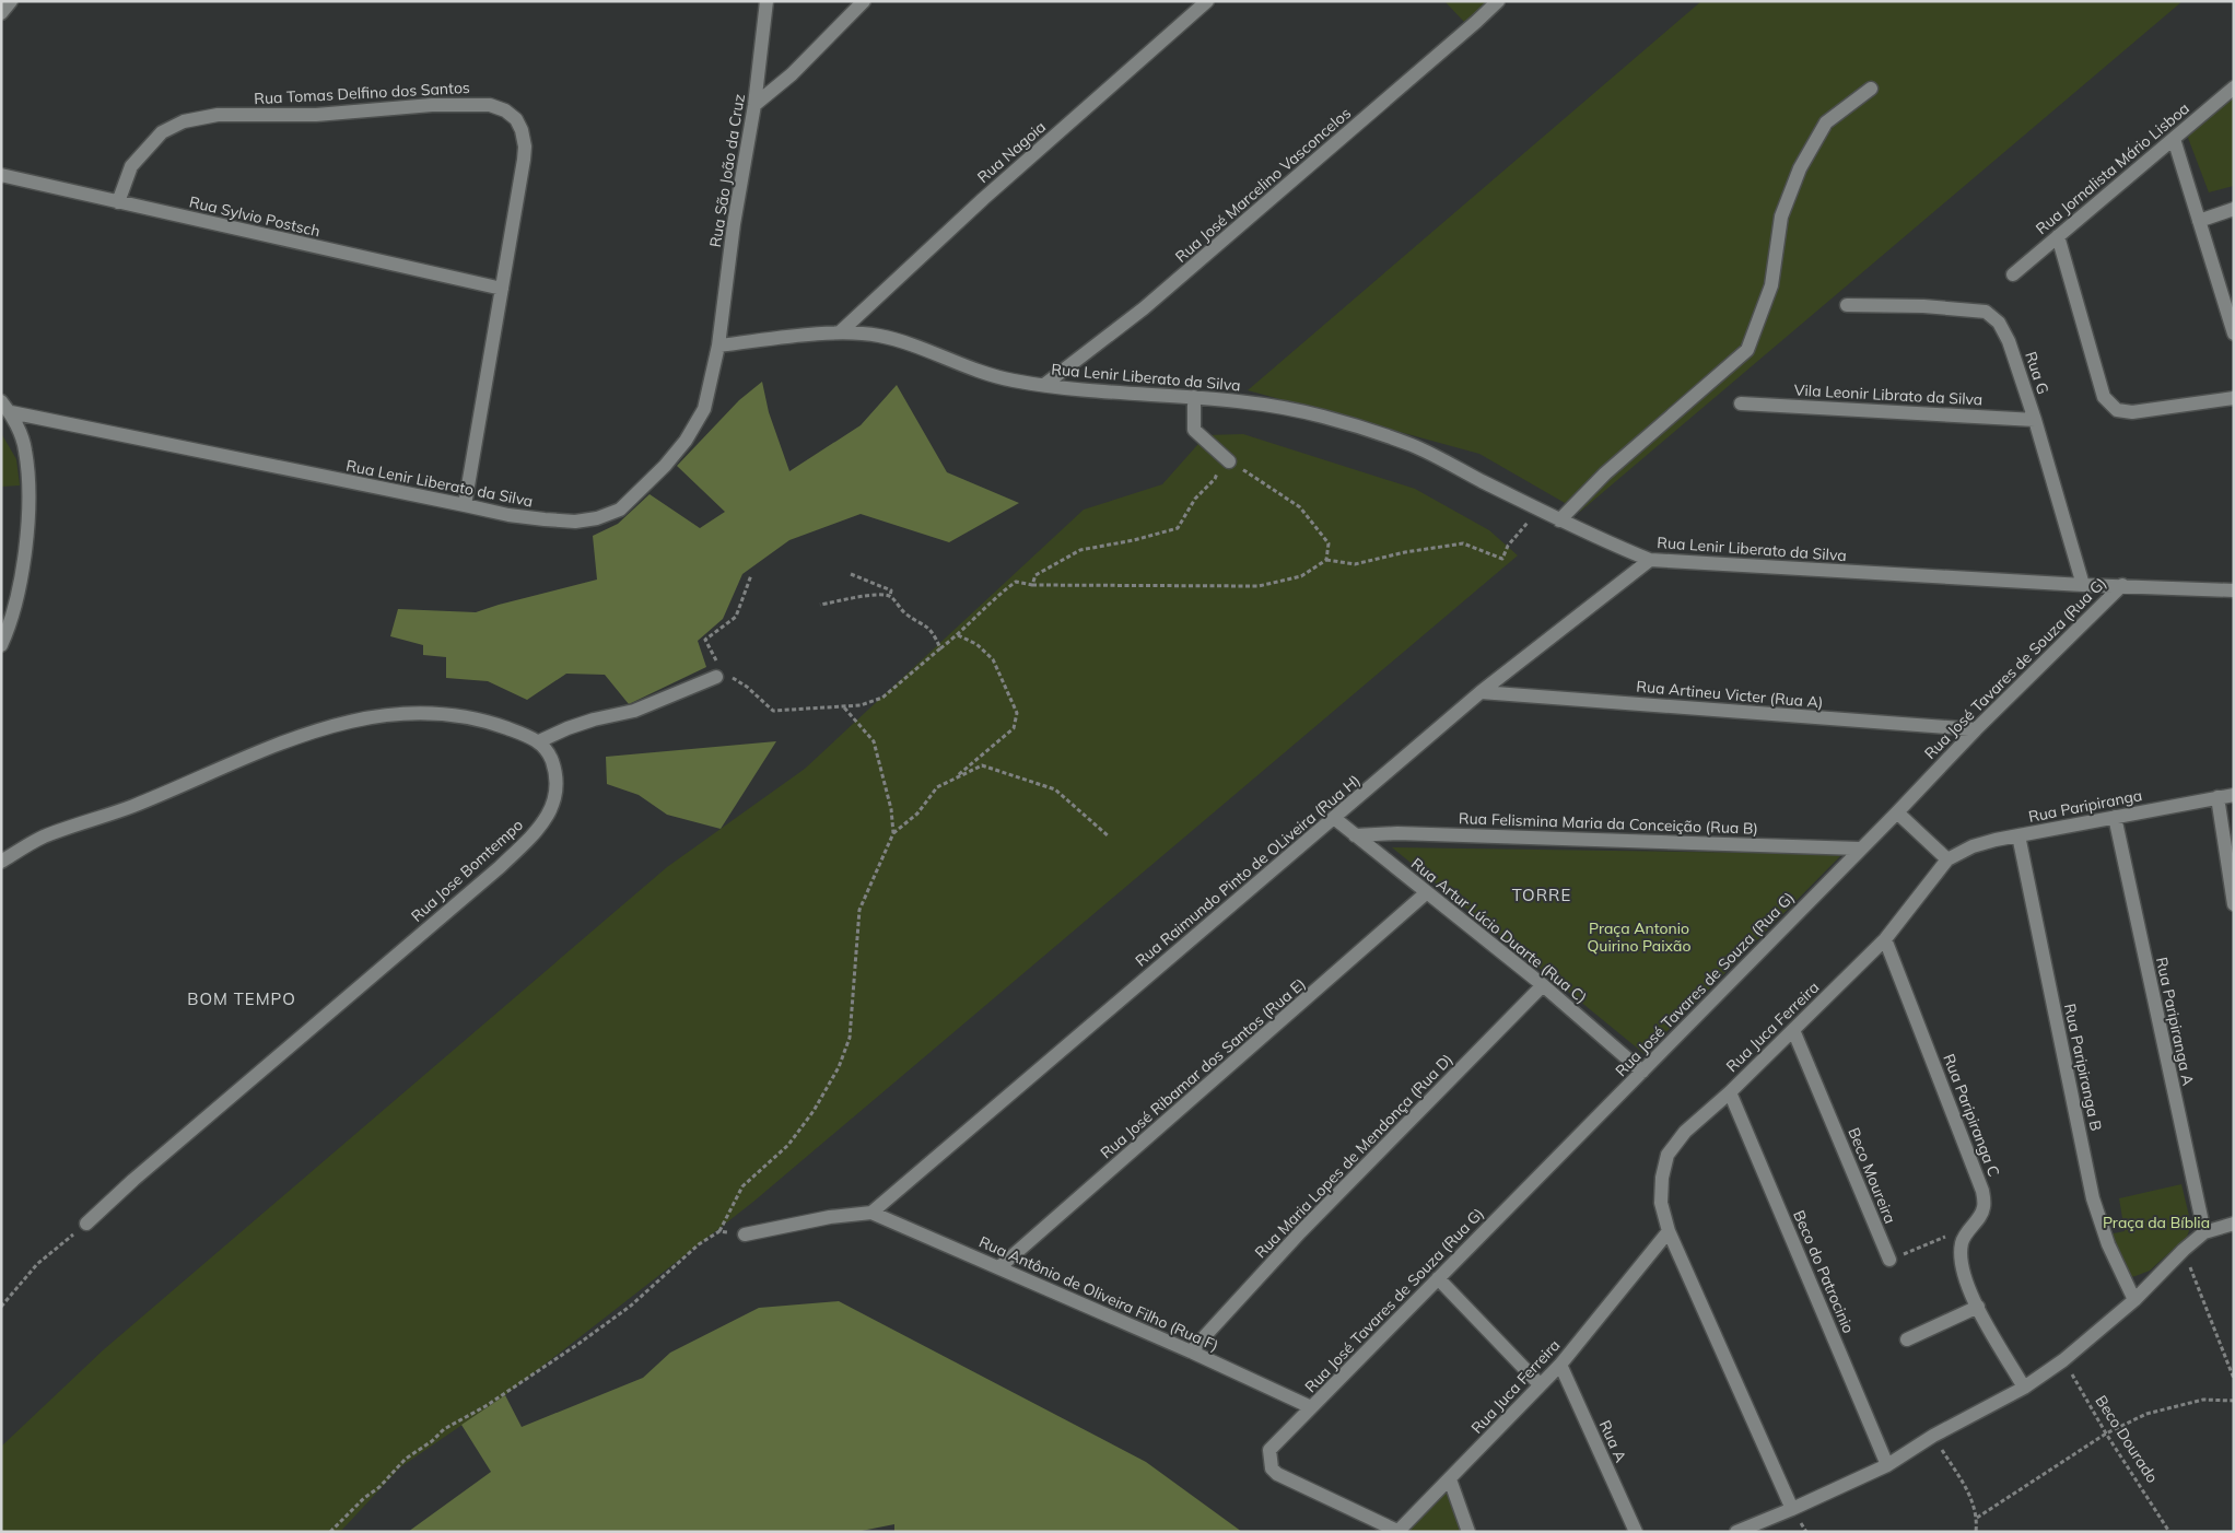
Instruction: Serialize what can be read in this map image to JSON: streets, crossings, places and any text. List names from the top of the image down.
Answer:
{
  "streets": {
    "street": [
      "Rua Tomas Delfino dos Santos",
      "Rua Nagoia",
      "Rua Jornalista Mário Lisboa",
      "Rua São João da Cruz",
      "Rua José Marcelino Vasconcelos",
      "Rua Sylvio Postsch",
      "Rua G",
      "Rua Lenir Liberato da Silva",
      "Vila Leonir Librato da Silva",
      "Rua José Tavares de Souza (Rua G)",
      "Rua Artineu Victer (Rua A)",
      "Rua Paripiranga",
      "Rua Felismina Maria da Conceição (Rua B)",
      "Rua Jose Bomtempo",
      "Rua Raimundo Pinto de OLiveira (Rua H)",
      "Rua Artur Lúcio Duarte (Rua C)",
      "Rua Paripiranga A",
      "Rua Juca Ferreira",
      "Rua Paripiranga B",
      "Rua José Ribamar dos Santos (Rua E)",
      "Rua Paripiranga C",
      "Rua Maria Lopes de Mendonça (Rua D)",
      "Beco Moureira",
      "Beco do Patrocinio",
      "Rua Antônio de Oliveira Filho (Rua F)",
      "Rua A"
    ],
    "path": ["Beco Dourado"]
  },
  "crossings": [
    ["Rua Tomas Delfino dos Santos", "Rua Sylvio Postsch"],
    ["Rua Tomas Delfino dos Santos", "Rua Lenir Liberato da Silva"],
    ["Rua Nagoia", "Rua Lenir Liberato da Silva"],
    ["Rua São João da Cruz", "Rua Lenir Liberato da Silva"],
    ["Rua José Marcelino Vasconcelos", "Rua Lenir Liberato da Silva"],
    ["Rua G", "Rua Lenir Liberato da Silva"],
    ["Rua G", "Vila Leonir Librato da Silva"],
    ["Rua Lenir Liberato da Silva", "Rua José Tavares de Souza (Rua G)"],
    ["Rua Lenir Liberato da Silva", "Rua Raimundo Pinto de OLiveira (Rua H)"],
    ["Rua José Tavares de Souza (Rua G)", "Rua Artineu Victer (Rua A)"],
    ["Rua José Tavares de Souza (Rua G)", "Rua Felismina Maria da Conceição (Rua B)"],
    ["Rua José Tavares de Souza (Rua G)", "Rua Artur Lúcio Duarte (Rua C)"],
    ["Rua José Tavares de Souza (Rua G)", "Rua Juca Ferreira"],
    ["Rua José Tavares de Souza (Rua G)", "Rua Antônio de Oliveira Filho (Rua F)"],
    ["Rua Artineu Victer (Rua A)", "Rua Raimundo Pinto de OLiveira (Rua H)"],
    ["Rua Paripiranga", "Rua Paripiranga A"],
    ["Rua Paripiranga", "Rua Juca Ferreira"],
    ["Rua Paripiranga", "Rua Paripiranga B"],
    ["Rua Felismina Maria da Conceição (Rua B)", "Rua Artur Lúcio Duarte (Rua C)"],
    ["Rua Raimundo Pinto de OLiveira (Rua H)", "Rua Artur Lúcio Duarte (Rua C)"],
    ["Rua Raimundo Pinto de OLiveira (Rua H)", "Rua Antônio de Oliveira Filho (Rua F)"],
    ["Rua Artur Lúcio Duarte (Rua C)", "Rua José Ribamar dos Santos (Rua E)"],
    ["Rua Artur Lúcio Duarte (Rua C)", "Rua Maria Lopes de Mendonça (Rua D)"],
    ["Rua Juca Ferreira", "Rua Paripiranga C"],
    ["Rua Juca Ferreira", "Beco Moureira"],
    ["Rua Juca Ferreira", "Beco do Patrocinio"],
    ["Rua Juca Ferreira", "Rua A"],
    ["Rua José Ribamar dos Santos (Rua E)", "Rua Antônio de Oliveira Filho (Rua F)"],
    ["Rua Maria Lopes de Mendonça (Rua D)", "Rua Antônio de Oliveira Filho (Rua F)"]
  ],
  "districts": ["TORRE", "BOM TEMPO"],
  "parks": ["Praça Antonio Quirino Paixão", "Praça da Bíblia"]
}
